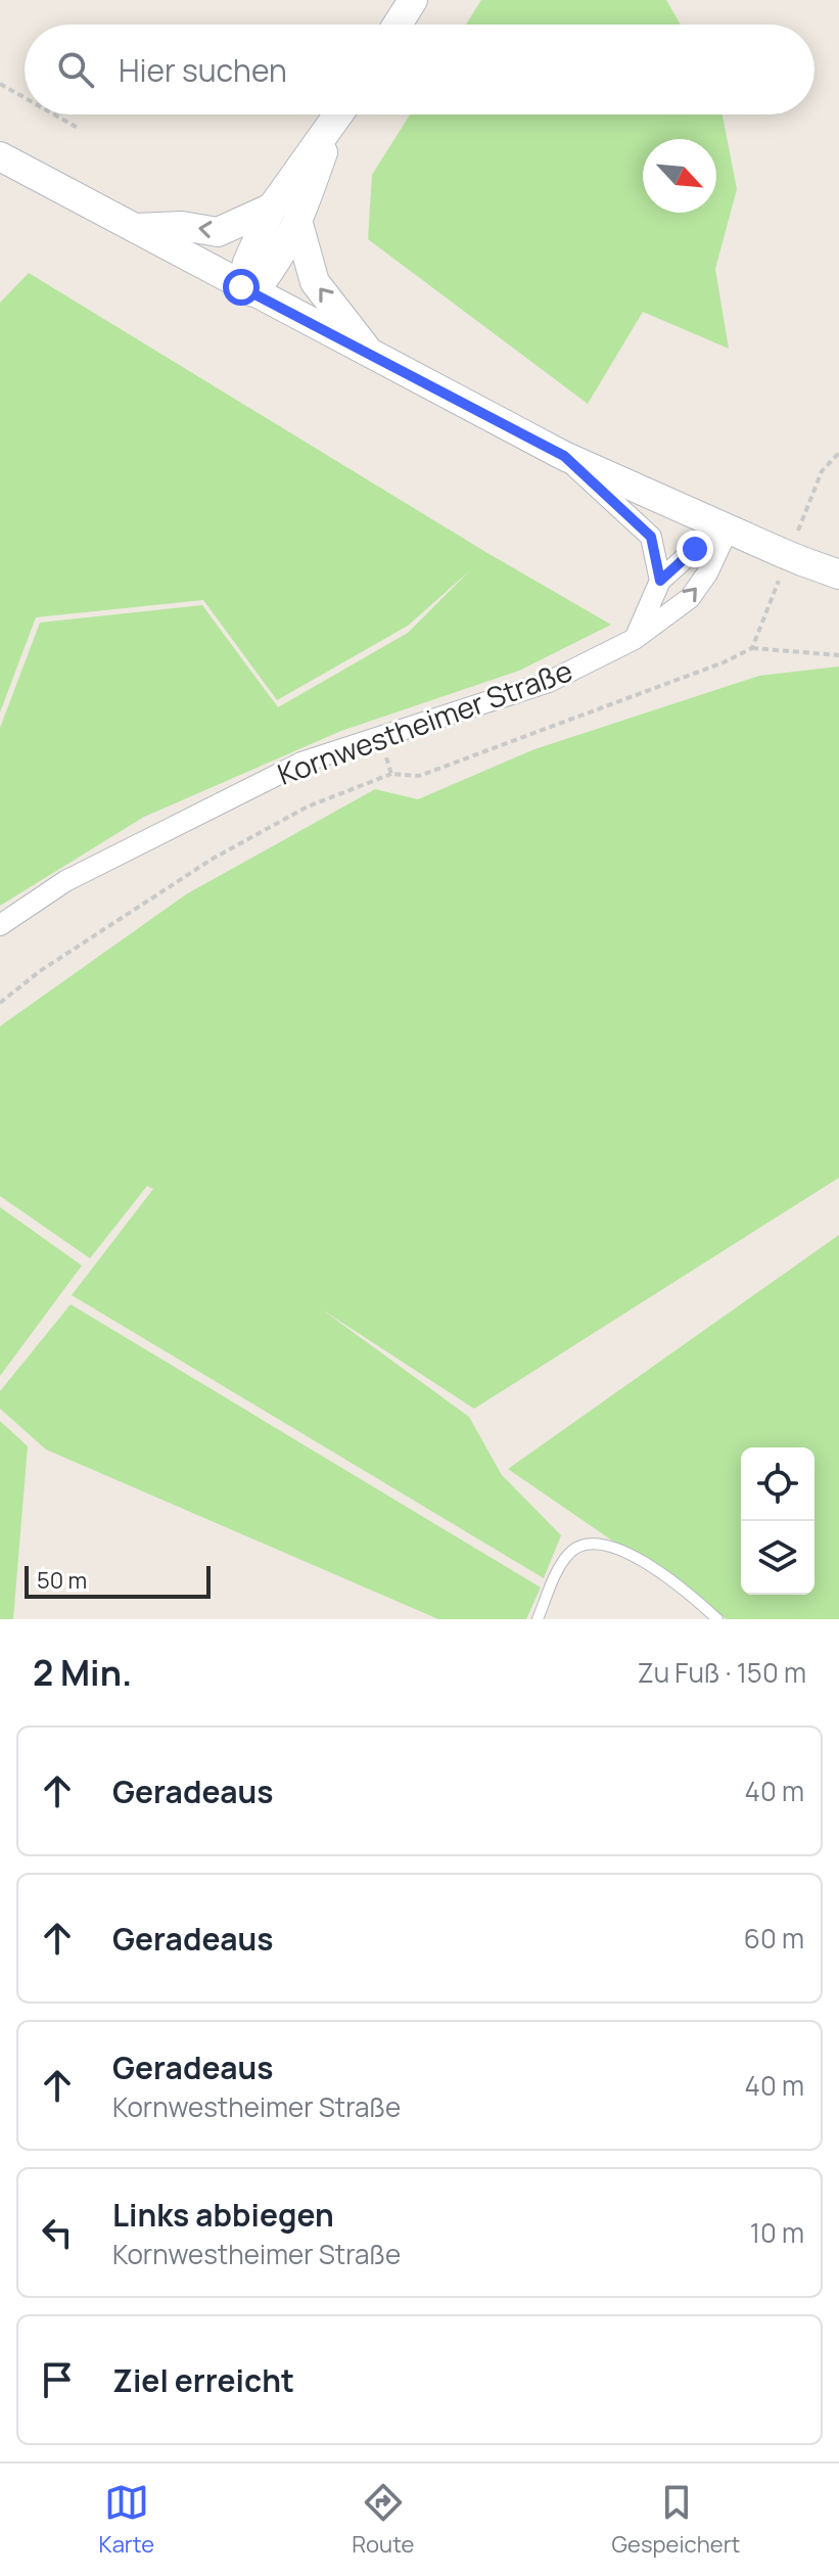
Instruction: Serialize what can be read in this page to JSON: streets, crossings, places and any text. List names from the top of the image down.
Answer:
{
  "streets": {
    "street": ["Kornwestheimer Straße"]
  },
  "scale_bar": "50 m",
  "north": "bottom right",
  "page": {
    "search": "Hier suchen",
    "scale": "50 m",
    "heading": ["2 Min.", "Zu Fuß · 150 m"],
    "list": [
      ["Geradeaus", "40 m"],
      ["Geradeaus", "60 m"],
      ["Geradeaus", "Kornwestheimer Straße", "40 m"],
      ["Links abbiegen", "Kornwestheimer Straße", "10 m"],
      "Ziel erreicht"
    ],
    "nav": ["Karte", "Route", "Gespeichert"]
  }
}
